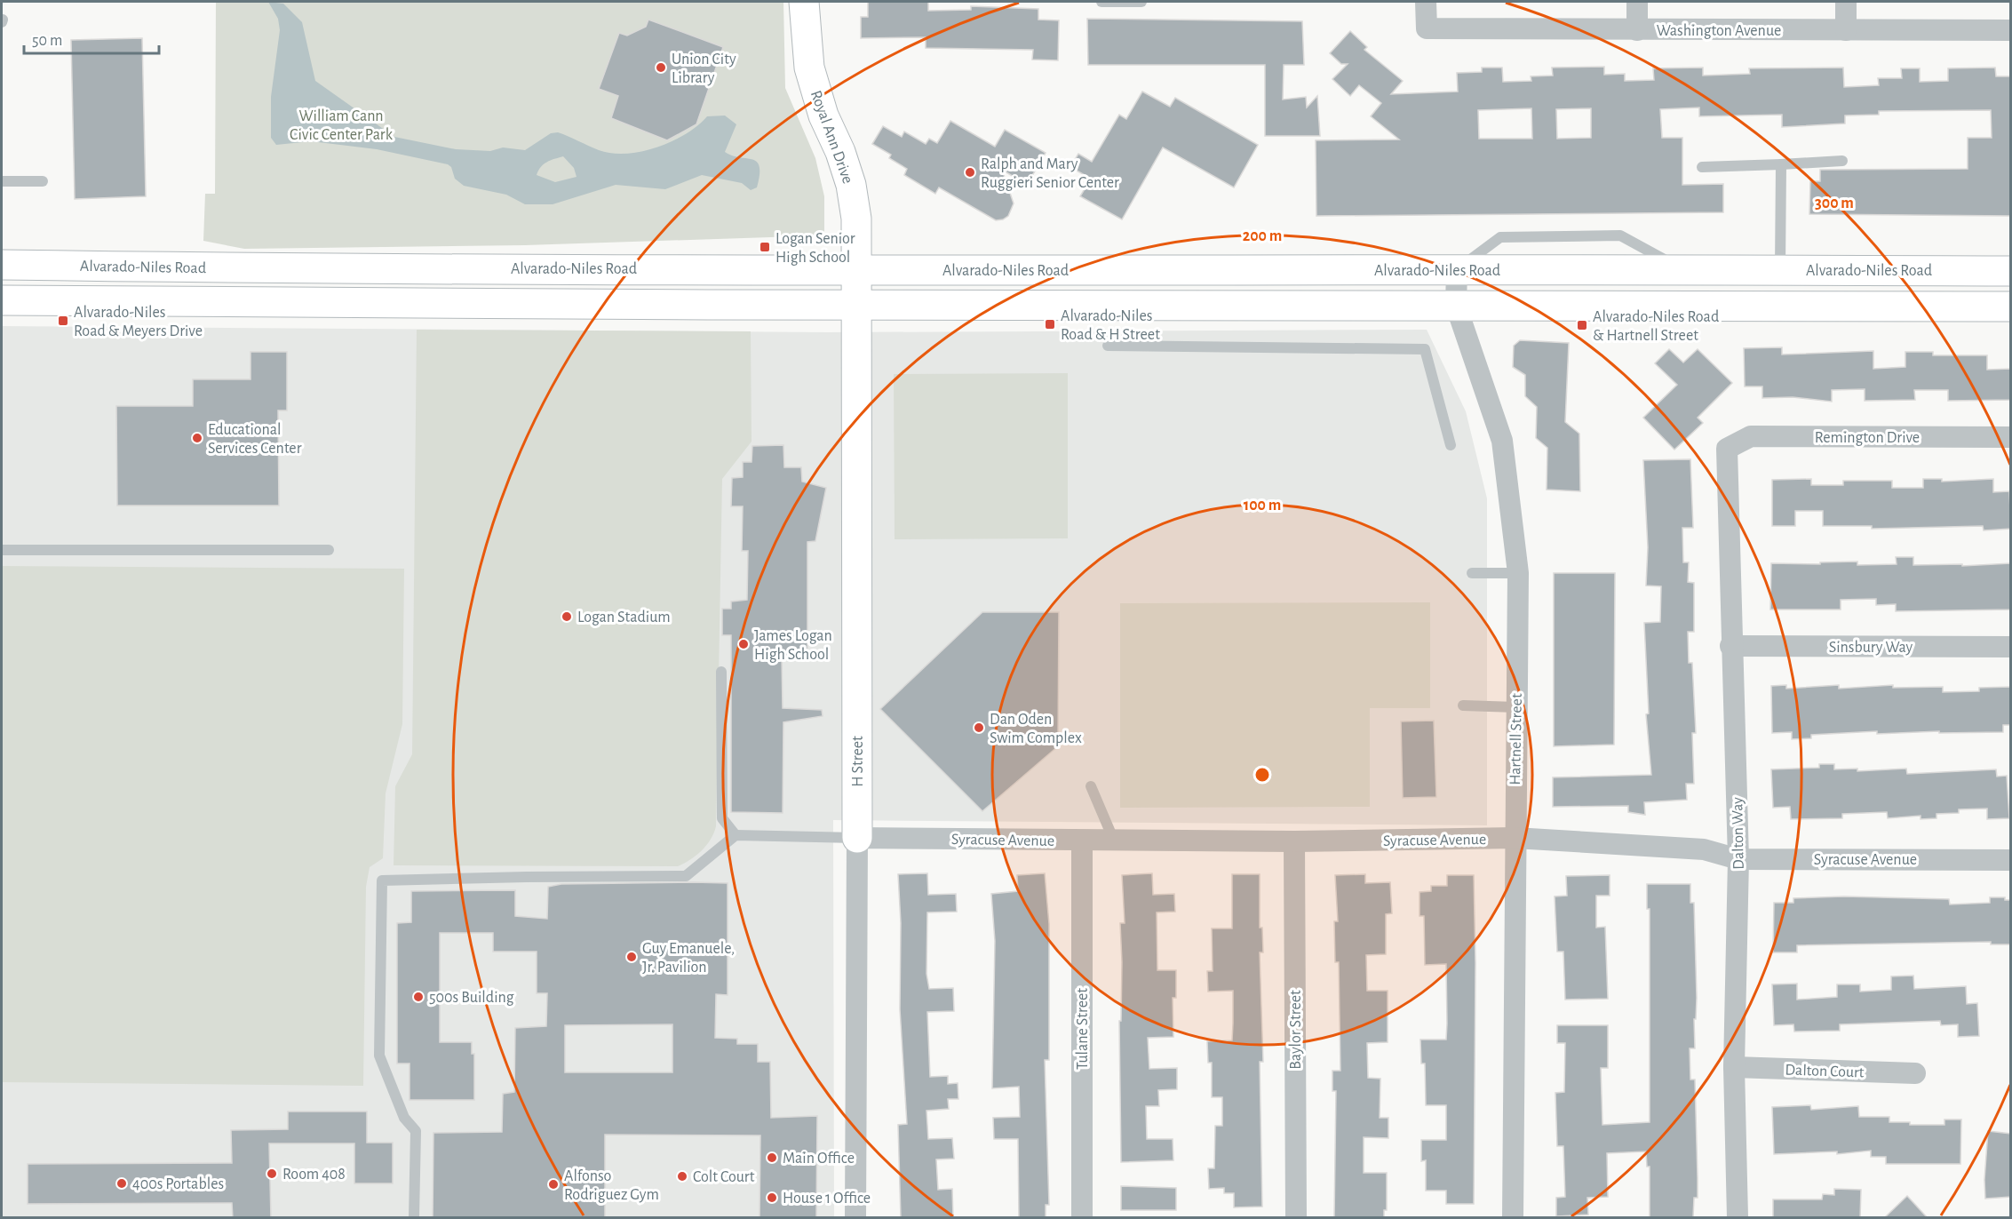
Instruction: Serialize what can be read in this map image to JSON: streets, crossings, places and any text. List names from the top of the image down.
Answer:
{
  "streets": {
    "main road": ["Royal Ann Drive", "Alvarado-Niles Road", "H Street"],
    "street": [
      "Washington Avenue",
      "Remington Drive",
      "Sinsbury Way",
      "Hartnell Street",
      "Dalton Way",
      "Syracuse Avenue",
      "Tulane Street",
      "Baylor Street",
      "Dalton Court"
    ]
  },
  "crossings": [
    ["Royal Ann Drive", "Alvarado-Niles Road"],
    ["Royal Ann Drive", "H Street"],
    ["Alvarado-Niles Road", "Hartnell Street"],
    ["Remington Drive", "Dalton Way"],
    ["Sinsbury Way", "Dalton Way"],
    ["Hartnell Street", "Syracuse Avenue"],
    ["H Street", "Syracuse Avenue"],
    ["Dalton Way", "Syracuse Avenue"],
    ["Dalton Way", "Dalton Court"],
    ["Syracuse Avenue", "Tulane Street"],
    ["Syracuse Avenue", "Baylor Street"]
  ],
  "parks": ["William Cann Civic Center Park"],
  "places": {
    "other": [
      "Union City Library",
      "Ralph and Mary Ruggieri Senior Center",
      "Educational Services Center",
      "Logan Stadium",
      "James Logan High School",
      "Dan Oden Swim Complex",
      "Guy Emanuele, Jr. Pavilion",
      "500s Building",
      "Main Office",
      "Room 408",
      "Colt Court",
      "400s Portables",
      "Alfonso Rodriguez Gym",
      "House 1 Office"
    ],
    "transit": [
      "Logan Senior High School",
      "Alvarado-Niles Road & Meyers Drive",
      "Alvarado-Niles Road & H Street",
      "Alvarado-Niles Road & Hartnell Street"
    ]
  },
  "scale_bar": "50 m",
  "rings": ["300 m", "200 m", "100 m"]
}
